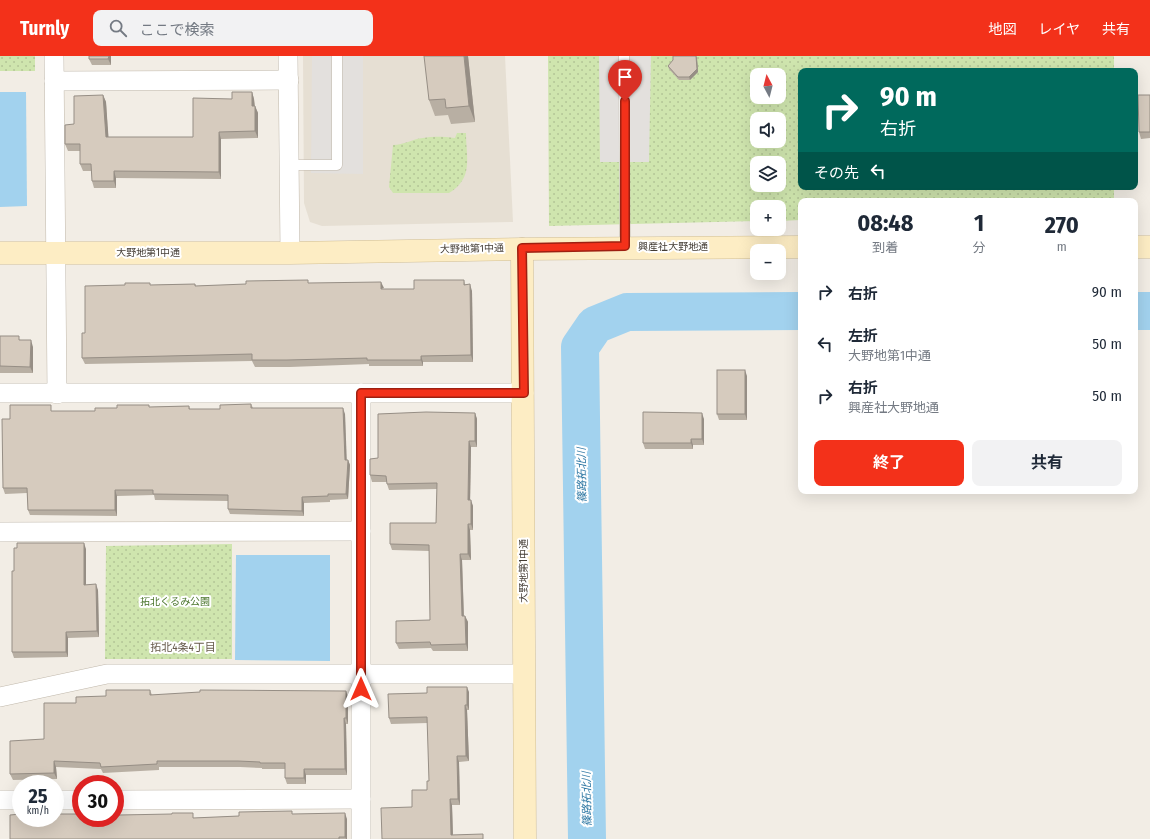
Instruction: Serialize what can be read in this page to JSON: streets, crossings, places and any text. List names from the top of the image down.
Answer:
{
  "streets": {
    "street": ["興産社大野地通", "大野地第1中通"]
  },
  "crossings": [
    ["興産社大野地通", "大野地第1中通"]
  ],
  "districts": ["拓北4条4丁目"],
  "water": ["篠路拓北川"],
  "parks": ["拓北くるみ公園"],
  "north": "top",
  "page": {
    "header": "Turnly",
    "search": "ここで検索",
    "nav": ["地図", "レイヤ", "共有"],
    "map_buttons": ["+", "−"],
    "turn": ["90 m", "右折"],
    "then": "その先",
    "eta": [
      "08:48",
      "到着",
      "1",
      "分",
      "270",
      "m"
    ],
    "list": [
      {
        "name": "右折",
        "value": "90 m"
      },
      {
        "name": "左折",
        "note": "大野地第1中通",
        "value": "50 m"
      },
      {
        "name": "右折",
        "note": "興産社大野地通",
        "value": "50 m"
      }
    ],
    "buttons": ["終了", "共有"],
    "speed": "25 km/h",
    "limit": "30"
  }
}
